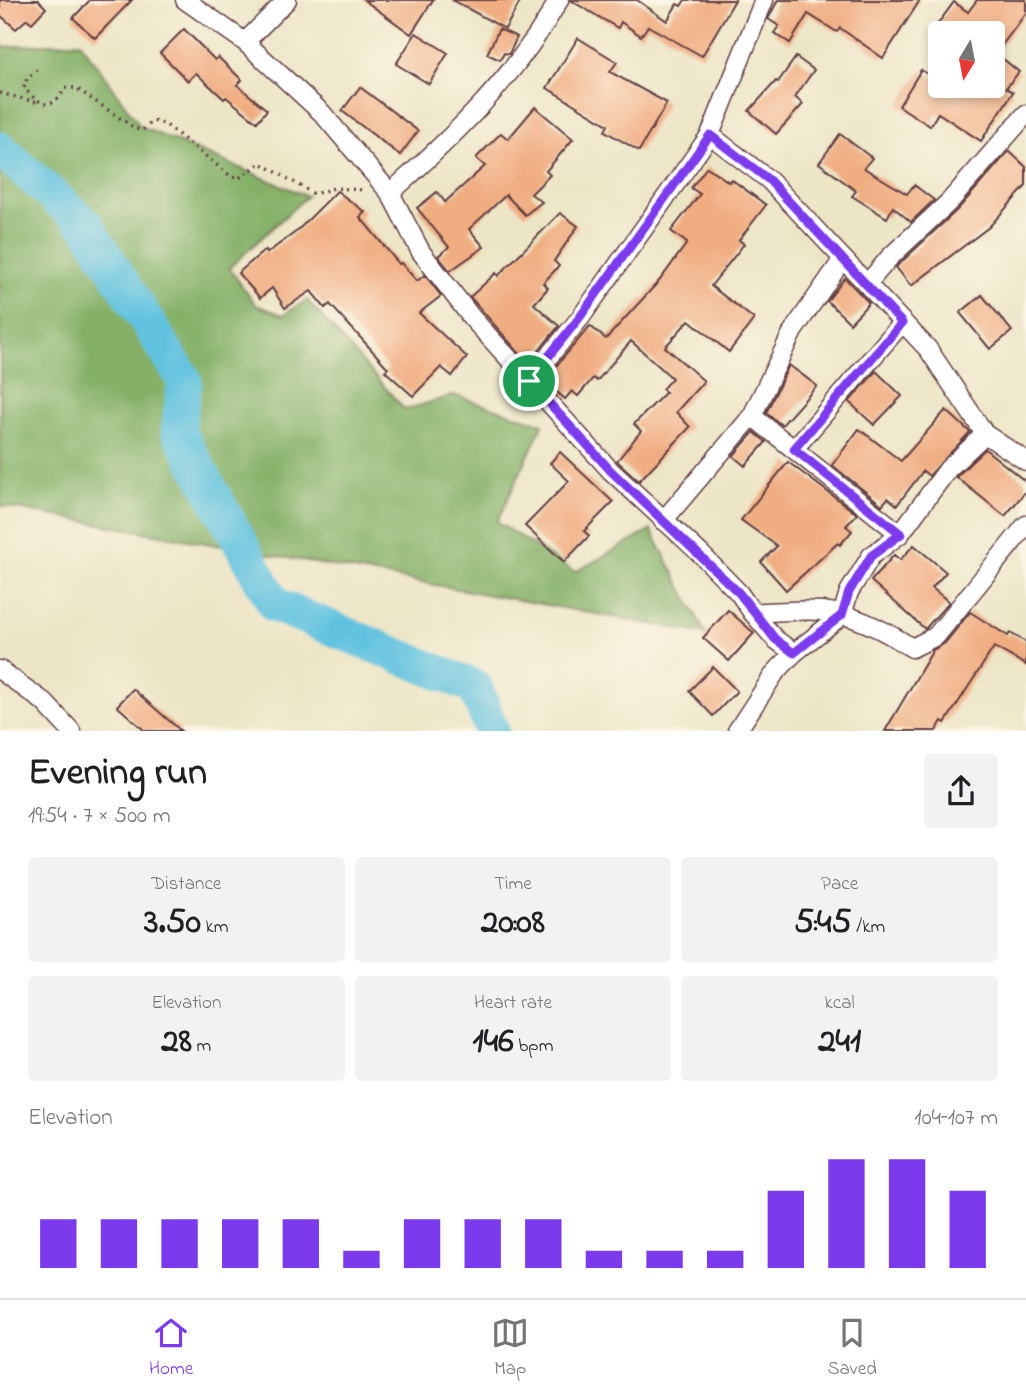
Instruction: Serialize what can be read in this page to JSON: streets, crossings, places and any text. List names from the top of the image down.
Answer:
{
  "north": "bottom",
  "page": {
    "heading": ["Evening run", "19:54 · 7 × 500 m"],
    "stats": [
      ["Distance", "3.50 km"],
      ["Time", "20:08"],
      ["Pace", "5:45 /km"],
      ["Elevation", "28 m"],
      ["Heart rate", "146 bpm"],
      ["kcal", "241"]
    ],
    "chart": ["Elevation", "104–107 m"],
    "tabs": ["Home", "Map", "Saved"]
  }
}
